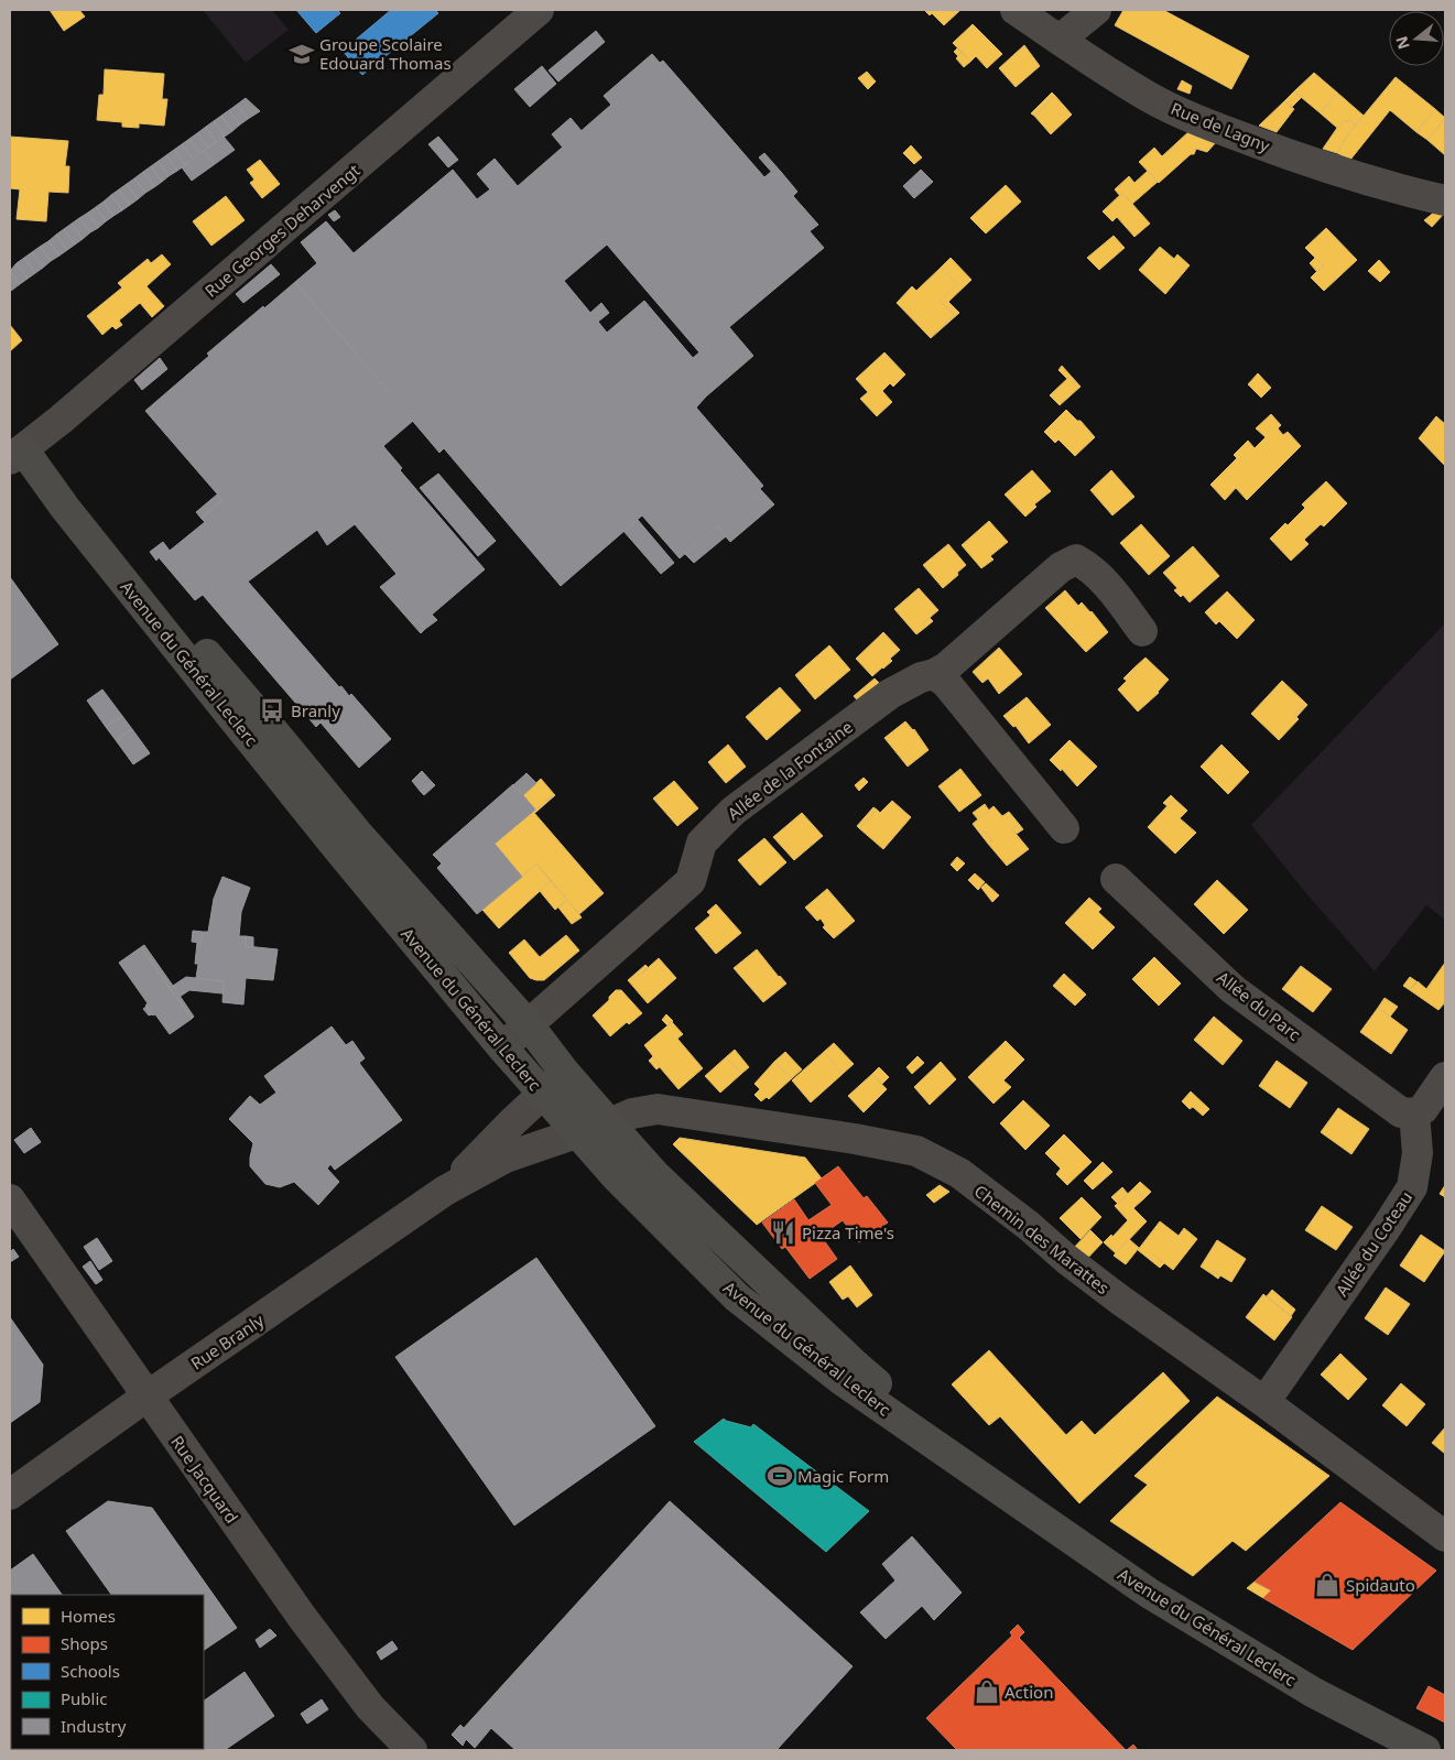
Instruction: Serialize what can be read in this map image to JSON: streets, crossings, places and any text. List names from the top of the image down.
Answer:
{
  "streets": {
    "main road": ["Avenue du Général Leclerc"],
    "street": [
      "Rue de Lagny",
      "Rue Georges Deharvengt",
      "Allée de la Fontaine",
      "Allée du Parc",
      "Chemin des Marattes",
      "Allée du Coteau",
      "Rue Branly",
      "Rue Jacquard"
    ]
  },
  "crossings": [
    ["Rue Georges Deharvengt", "Avenue du Général Leclerc"],
    ["Avenue du Général Leclerc", "Allée de la Fontaine"],
    ["Avenue du Général Leclerc", "Chemin des Marattes"],
    ["Avenue du Général Leclerc", "Rue Branly"],
    ["Allée du Parc", "Allée du Coteau"],
    ["Chemin des Marattes", "Allée du Coteau"],
    ["Chemin des Marattes", "Rue Branly"],
    ["Rue Branly", "Rue Jacquard"]
  ],
  "places": {
    "school or university": ["Groupe Scolaire Edouard Thomas"],
    "bus stop": ["Branly"],
    "restaurant": ["Pizza Time's"],
    "sports": ["Magic Form"],
    "shop": ["Spidauto", "Action"]
  },
  "legend": [
    "Homes",
    "Shops",
    "Schools",
    "Public",
    "Industry"
  ],
  "north": "left"
}
